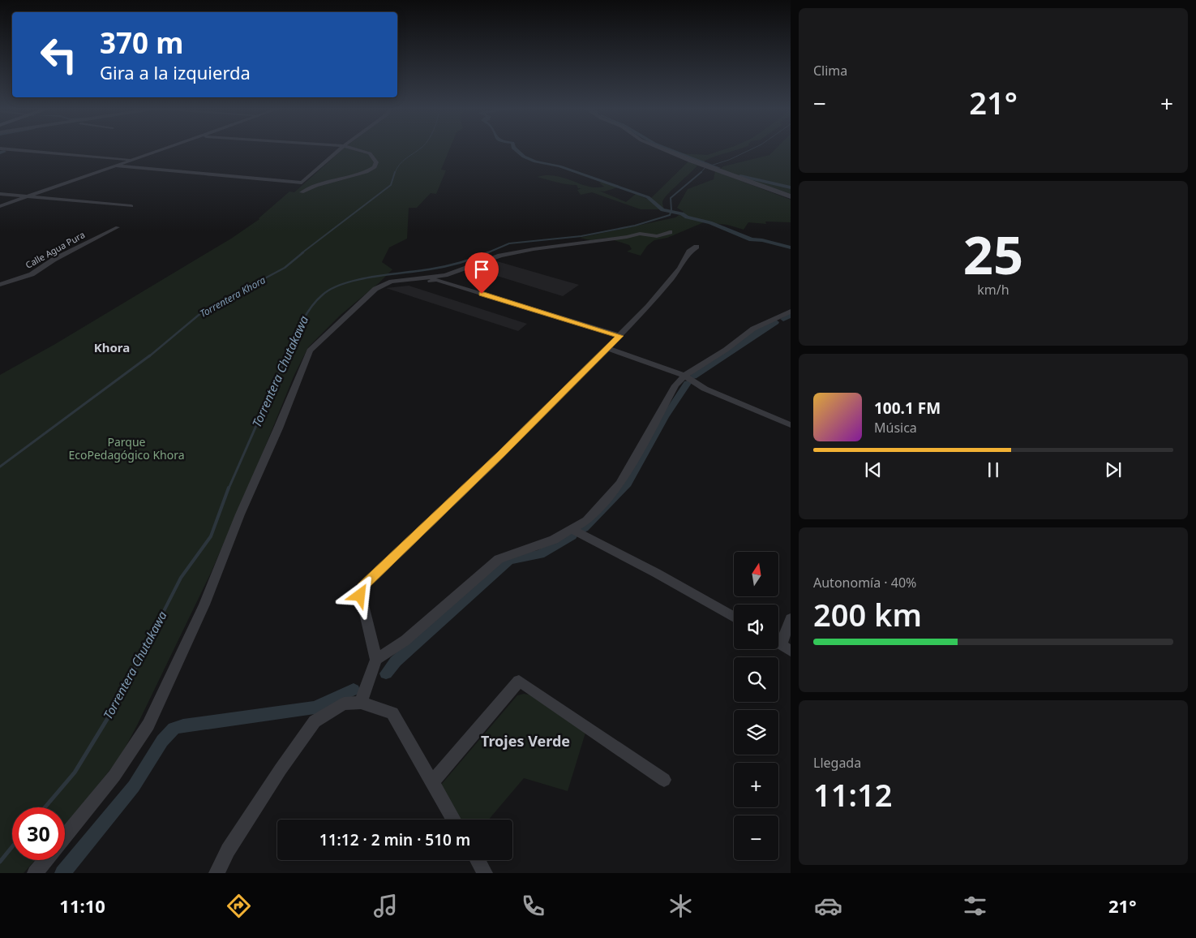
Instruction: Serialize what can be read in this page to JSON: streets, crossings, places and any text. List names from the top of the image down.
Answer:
{
  "streets": {
    "street": ["Calle Agua Pura"]
  },
  "districts": ["Khora", "Trojes Verde"],
  "water": ["Torrentera Khora", "Torrentera Chutakawa"],
  "parks": ["Parque EcoPedagógico Khora"],
  "north": "top",
  "page": {
    "tile": [
      "Clima",
      ["25", "km/h"],
      ["Autonomía · 40%", "200 km"],
      ["Llegada", "11:12"]
    ],
    "turn": ["370 m", "Gira a la izquierda"],
    "heat": ["−", "21°", "+"],
    "song": ["100.1 FM", "Música"],
    "map_buttons": ["+", "−"],
    "limit": "30",
    "trip": "11:12 · 2 min · 510 m",
    "tabs": ["11:10", "21°"]
  }
}
